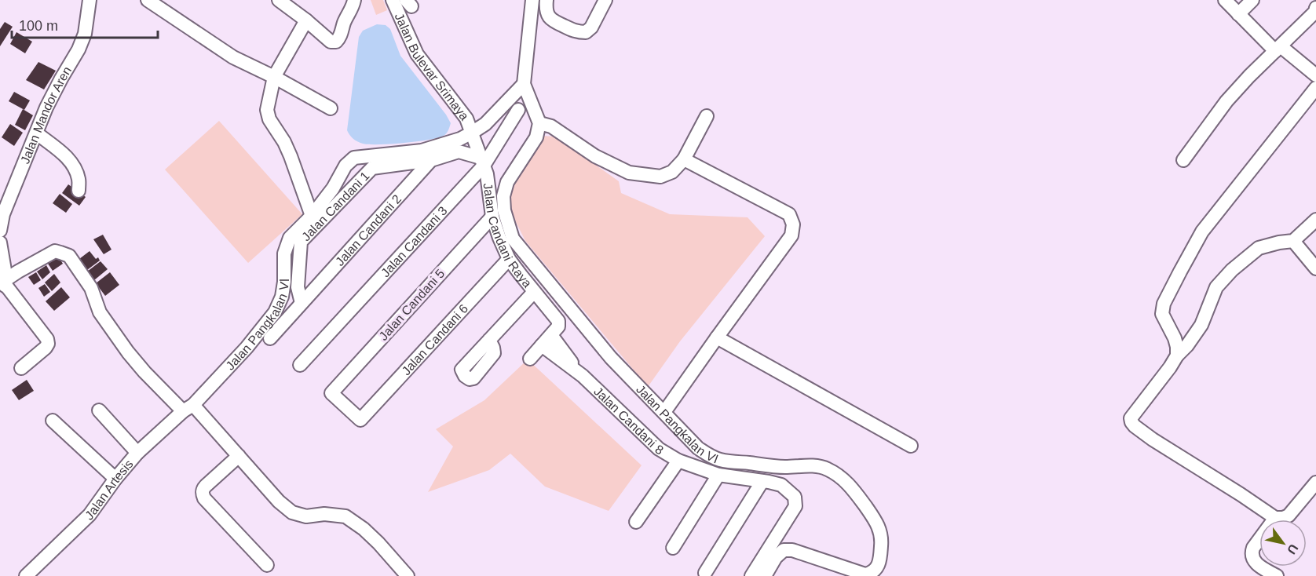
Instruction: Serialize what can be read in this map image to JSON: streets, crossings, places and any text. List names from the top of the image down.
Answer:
{
  "streets": {
    "street": [
      "Jalan Bulevar Srimaya",
      "Jalan Mandor Aren",
      "Jalan Candani 1",
      "Jalan Candani 2",
      "Jalan Candani Raya",
      "Jalan Candani 3",
      "Jalan Candani 5",
      "Jalan Pangkalan VI",
      "Jalan Candani 6",
      "Jalan Candani 8",
      "Jalan Artesis"
    ]
  },
  "crossings": [
    ["Jalan Bulevar Srimaya", "Jalan Candani Raya"],
    ["Jalan Bulevar Srimaya", "Jalan Pangkalan VI"],
    ["Jalan Candani 1", "Jalan Candani 2"],
    ["Jalan Candani Raya", "Jalan Candani 3"],
    ["Jalan Candani Raya", "Jalan Candani 5"],
    ["Jalan Candani Raya", "Jalan Pangkalan VI"],
    ["Jalan Candani Raya", "Jalan Candani 6"],
    ["Jalan Candani Raya", "Jalan Candani 8"],
    ["Jalan Candani 5", "Jalan Candani 6"],
    ["Jalan Pangkalan VI", "Jalan Artesis"]
  ],
  "scale_bar": "100 m",
  "north": "bottom right"
}
